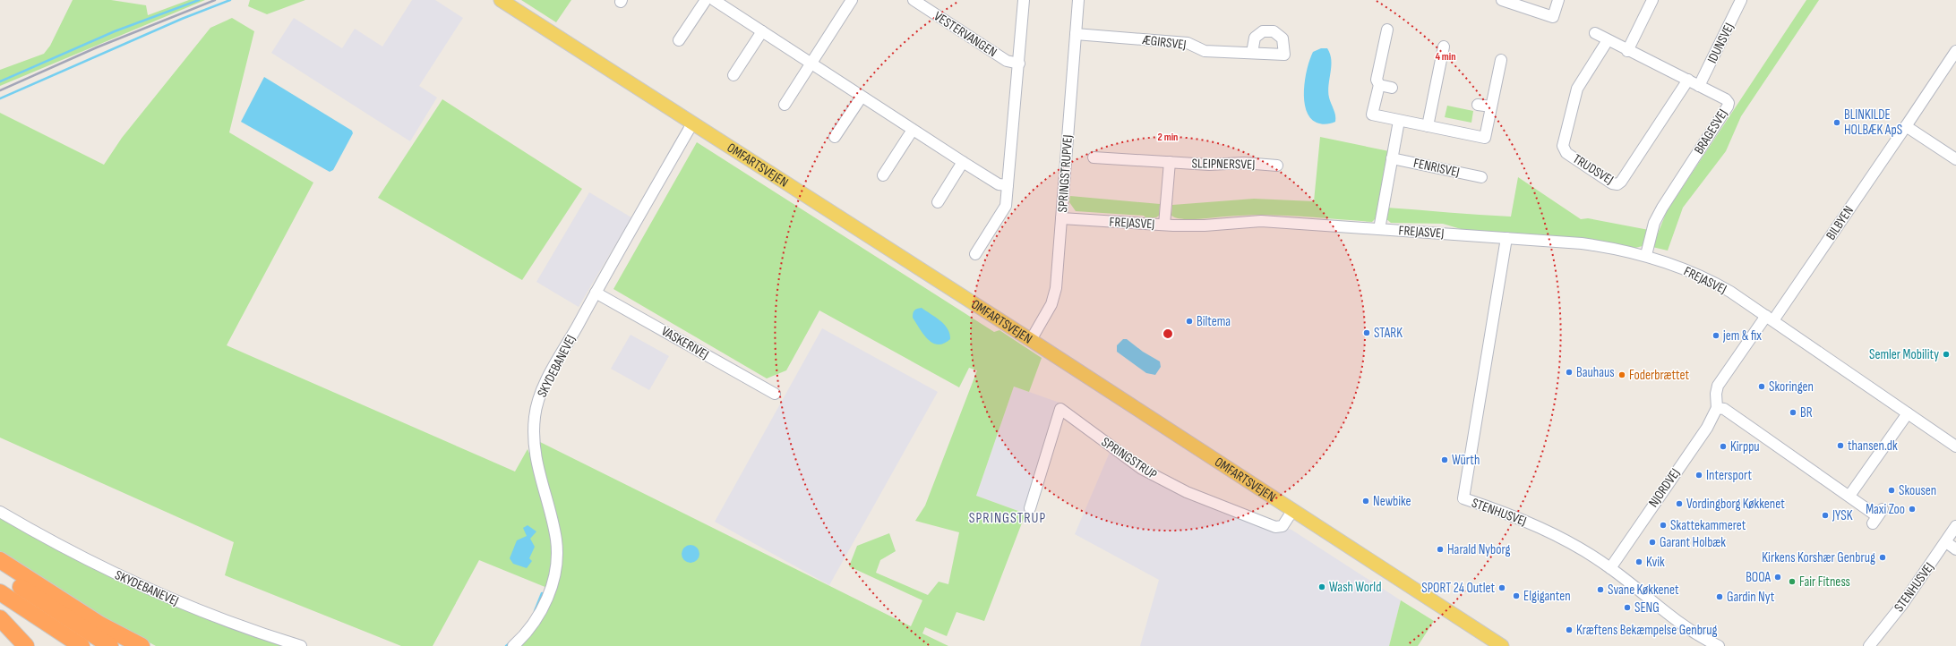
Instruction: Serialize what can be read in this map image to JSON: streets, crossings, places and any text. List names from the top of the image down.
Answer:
{
  "streets": {
    "main road": ["OMFARTSVEJEN"],
    "street": [
      "VESTERVANGEN",
      "ÆGIRSVEJ",
      "IDUNSVEJ",
      "BRAGESVEJ",
      "SLEIPNERSVEJ",
      "FENRISVEJ",
      "TRUDSVEJ",
      "SPRINGSTRUPVEJ",
      "FREJASVEJ",
      "BILBYEN",
      "VASKERIVEJ",
      "SKYDEBANEVEJ",
      "SPRINGSTRUP",
      "NJORDVEJ",
      "STENHUSVEJ"
    ]
  },
  "crossings": [
    ["ÆGIRSVEJ", "SPRINGSTRUPVEJ"],
    ["IDUNSVEJ", "BRAGESVEJ"],
    ["BRAGESVEJ", "TRUDSVEJ"],
    ["BRAGESVEJ", "FREJASVEJ"],
    ["OMFARTSVEJEN", "SPRINGSTRUPVEJ"],
    ["OMFARTSVEJEN", "SKYDEBANEVEJ"],
    ["OMFARTSVEJEN", "SPRINGSTRUP"],
    ["SPRINGSTRUPVEJ", "FREJASVEJ"],
    ["FREJASVEJ", "BILBYEN"],
    ["FREJASVEJ", "STENHUSVEJ"],
    ["VASKERIVEJ", "SKYDEBANEVEJ"],
    ["NJORDVEJ", "STENHUSVEJ"]
  ],
  "districts": ["SPRINGSTRUP"],
  "places": [
    "BLINKILDE HOLBÆK ApS",
    "Biltema",
    "STARK",
    "jem & fix",
    "Semler Mobility",
    "Bauhaus",
    "Foderbrættet",
    "Skoringen",
    "BR",
    "thansen.dk",
    "Kirppu",
    "Würth",
    "Intersport",
    "Skousen",
    "Newbike",
    "Vordingborg Køkkenet",
    "Maxi Zoo",
    "JYSK",
    "Skattekammeret",
    "Garant Holbæk",
    "Harald Nyborg",
    "Kirkens Korshær Genbrug",
    "Kvik",
    "BOOA",
    "Fair Fitness",
    "Wash World",
    "SPORT 24 Outlet",
    "Svane Køkkenet",
    "Elgiganten",
    "Gardin Nyt",
    "SENG",
    "Kræftens Bekæmpelse Genbrug"
  ],
  "rings": ["4 min", "2 min"]
}
